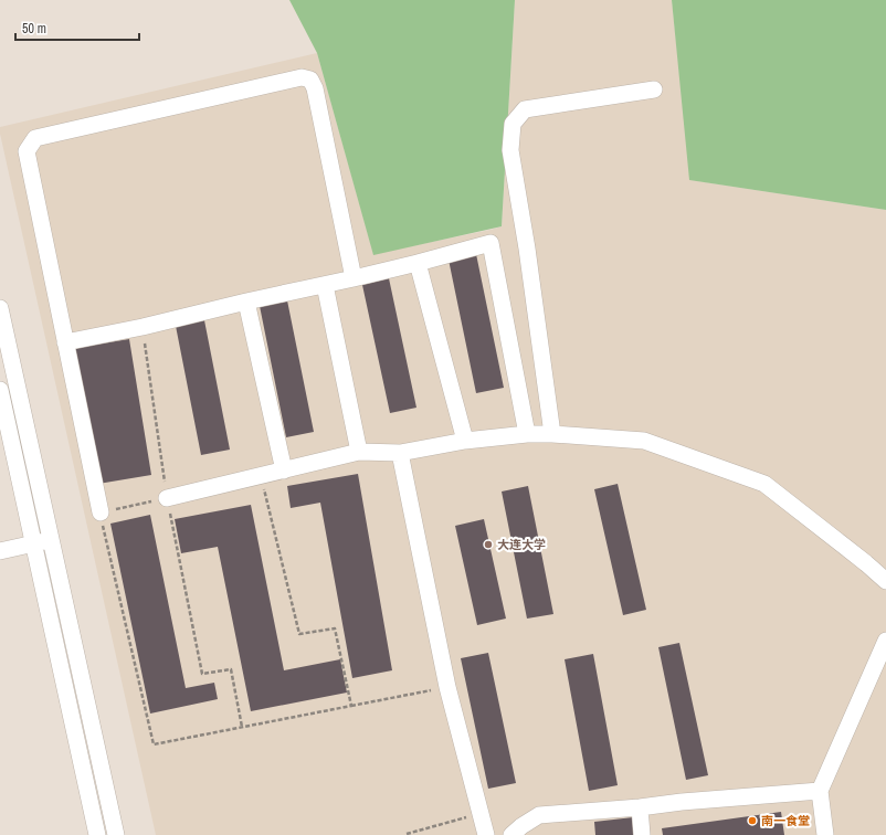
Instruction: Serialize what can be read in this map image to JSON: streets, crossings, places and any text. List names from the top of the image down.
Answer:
{
  "places": ["大连大学", "南一食堂"],
  "scale_bar": "50 m"
}
